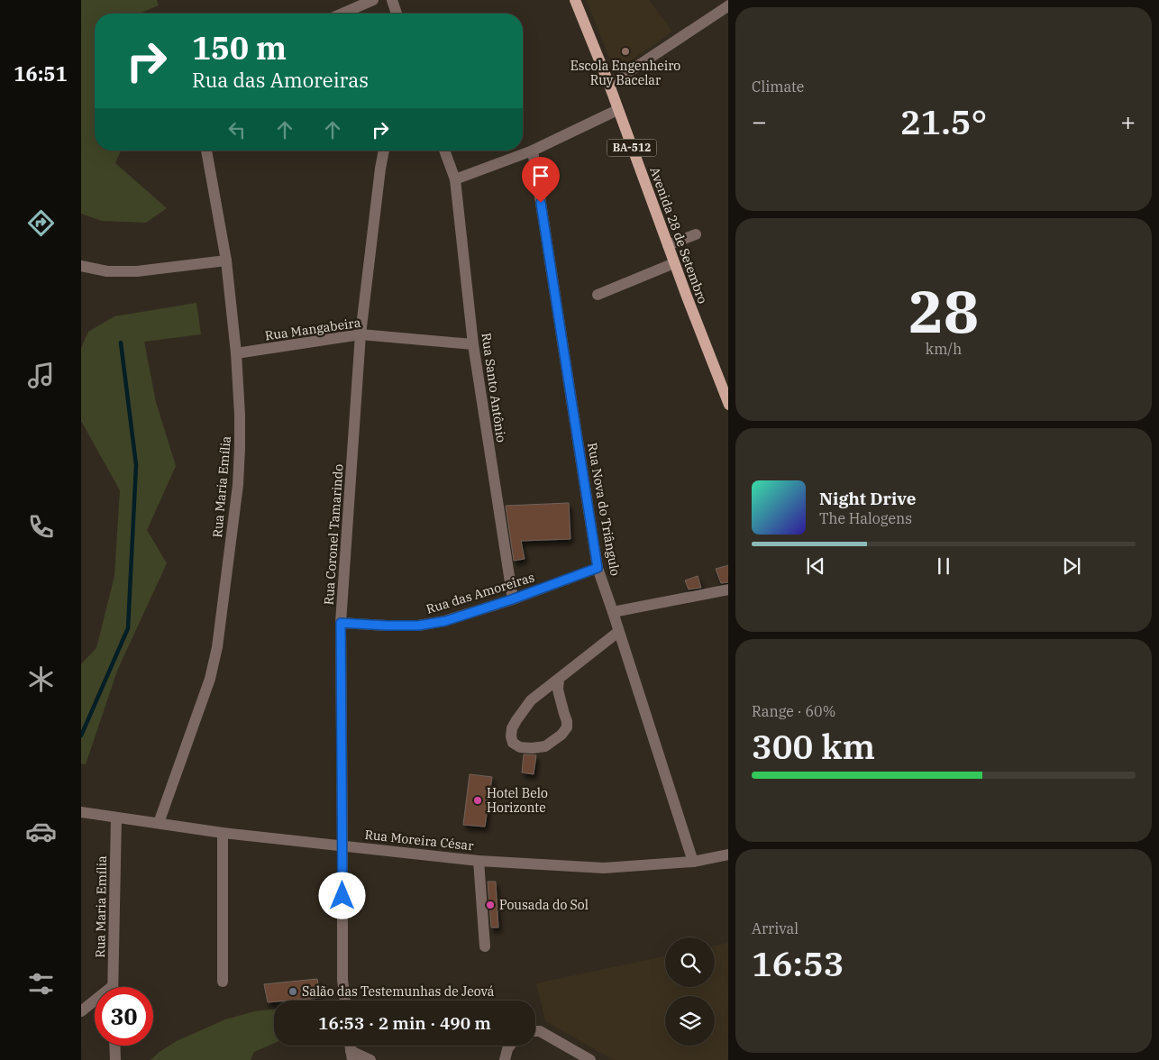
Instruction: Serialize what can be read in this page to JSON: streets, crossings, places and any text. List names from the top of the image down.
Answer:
{
  "streets": {
    "main road": ["BA-512", "Avenida 28 de Setembro"],
    "street": [
      "Rua Mangabeira",
      "Rua Santo Antônio",
      "Rua Maria Emília",
      "Rua Nova do Triângulo",
      "Rua Coronel Tamarindo",
      "Rua das Amoreiras",
      "Rua Moreira César"
    ]
  },
  "crossings": [
    ["Rua Mangabeira", "Rua Santo Antônio"],
    ["Rua Mangabeira", "Rua Maria Emília"],
    ["Rua Mangabeira", "Rua Coronel Tamarindo"],
    ["Rua Santo Antônio", "Rua das Amoreiras"],
    ["Rua Maria Emília", "Rua Moreira César"],
    ["Rua Nova do Triângulo", "Rua das Amoreiras"],
    ["Rua Nova do Triângulo", "Rua Moreira César"],
    ["Rua Coronel Tamarindo", "Rua das Amoreiras"],
    ["Rua Coronel Tamarindo", "Rua Moreira César"]
  ],
  "places": [
    "Escola Engenheiro Ruy Bacelar",
    "Hotel Belo Horizonte",
    "Pousada do Sol",
    "Salão das Testemunhas de Jeová"
  ],
  "page": {
    "tabs": "16:51",
    "tile": [
      "Climate",
      ["28", "km/h"],
      ["Range · 60%", "300 km"],
      ["Arrival", "16:53"]
    ],
    "turn": ["150 m", "Rua das Amoreiras"],
    "heat": ["−", "21.5°", "+"],
    "song": ["Night Drive", "The Halogens"],
    "limit": "30",
    "trip": "16:53 · 2 min · 490 m"
  }
}
